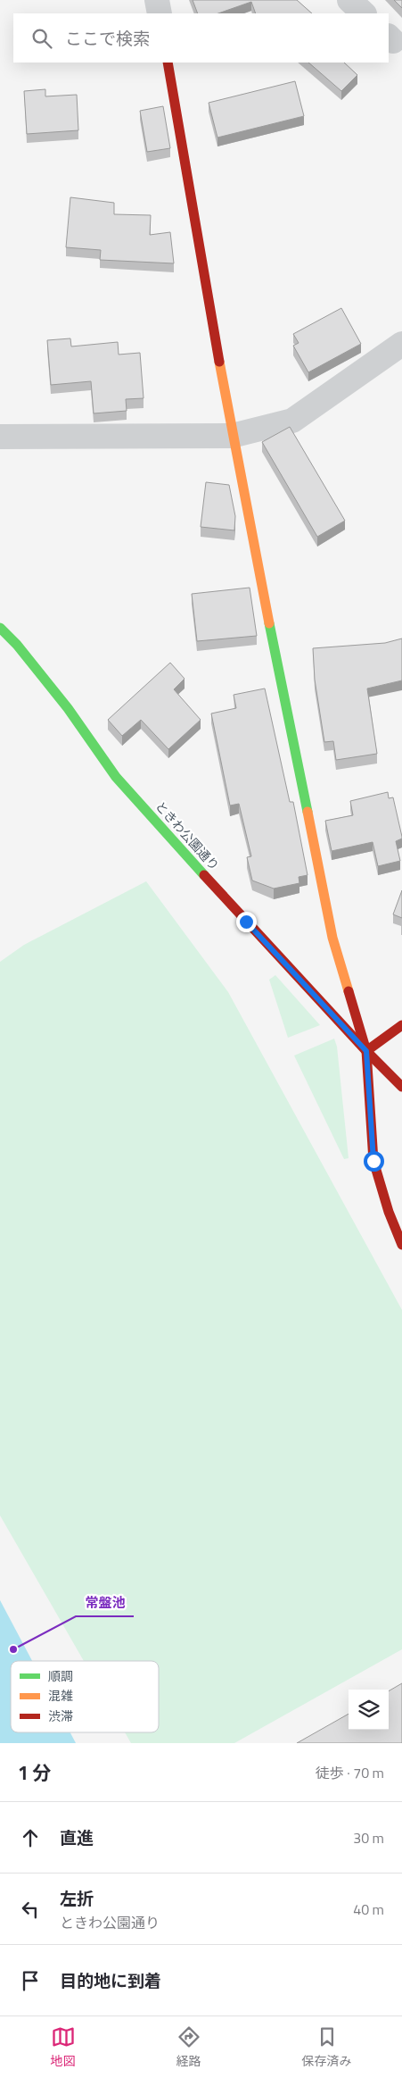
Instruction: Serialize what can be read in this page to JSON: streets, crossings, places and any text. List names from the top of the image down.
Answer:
{
  "streets": {
    "street": ["ときわ公園通り"]
  },
  "places": ["常盤池"],
  "legend": ["順調", "混雑", "渋滞"],
  "page": {
    "search": "ここで検索",
    "heading": ["1 分", "徒歩 · 70 m"],
    "list": [
      ["直進", "30 m"],
      ["左折", "ときわ公園通り", "40 m"],
      "目的地に到着"
    ],
    "nav": ["地図", "経路", "保存済み"]
  }
}
